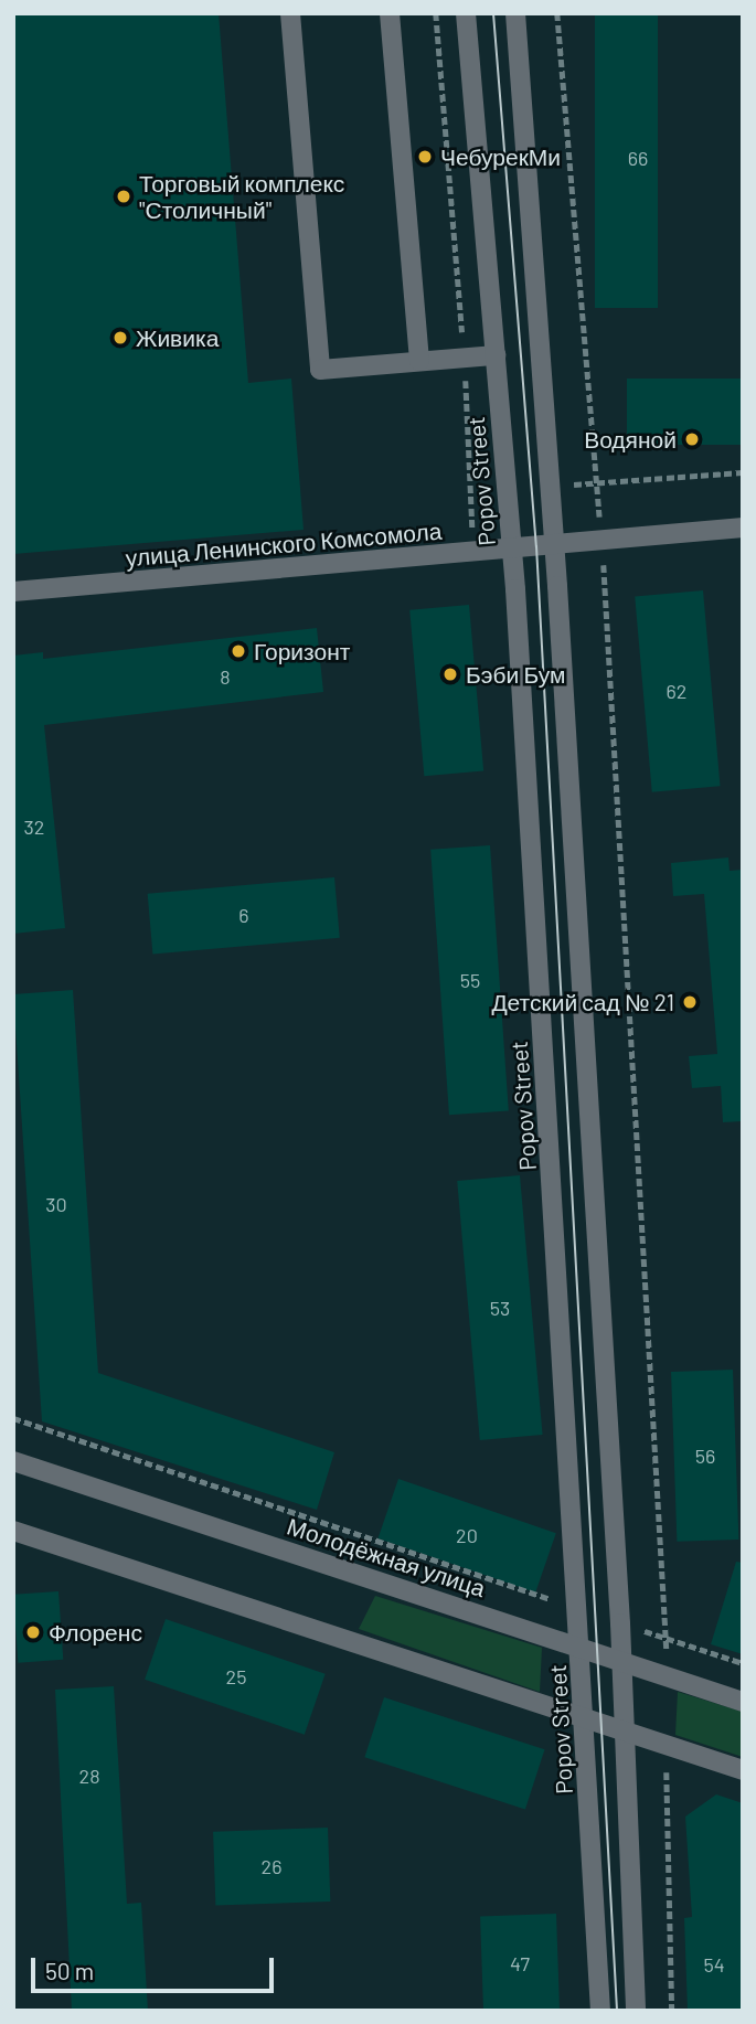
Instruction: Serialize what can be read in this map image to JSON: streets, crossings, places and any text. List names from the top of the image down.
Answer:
{
  "streets": {
    "street": ["Popov Street", "улица Ленинского Комсомола", "Молодёжная улица"]
  },
  "crossings": [
    ["Popov Street", "улица Ленинского Комсомола"],
    ["Popov Street", "Молодёжная улица"]
  ],
  "places": [
    "ЧебурекМи",
    "Торговый комплекс \"Столичный\"",
    "Живика",
    "Водяной",
    "Горизонт",
    "Бэби Бум",
    "Детский сад № 21",
    "Флоренс"
  ],
  "house_numbers": [
    "66",
    "8",
    "62",
    "32",
    "6",
    "55",
    "30",
    "53",
    "56",
    "20",
    "25",
    "28",
    "26",
    "47",
    "54"
  ],
  "scale_bar": "50 m"
}
